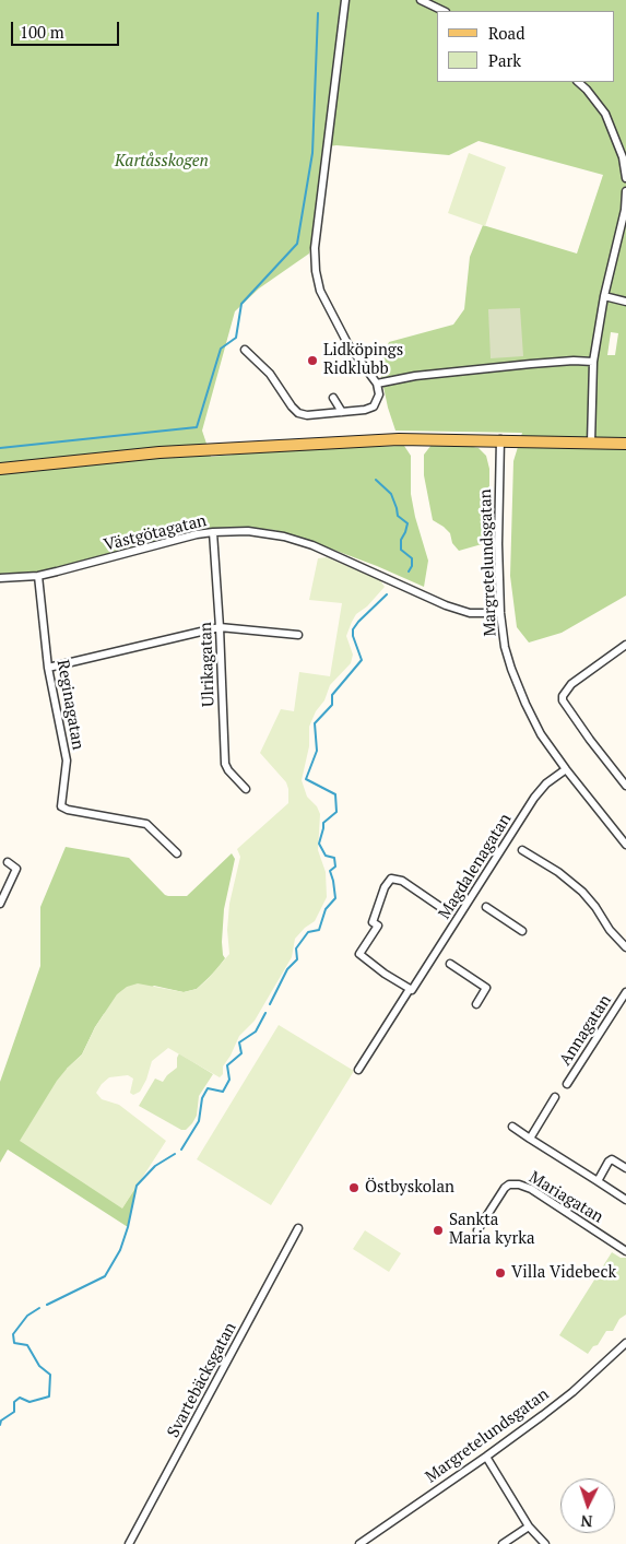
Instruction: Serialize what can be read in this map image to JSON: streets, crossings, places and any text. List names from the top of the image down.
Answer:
{
  "streets": {
    "street": [
      "Västgötagatan",
      "Margretelundsgatan",
      "Ulrikagatan",
      "Reginagatan",
      "Magdalenagatan",
      "Annagatan",
      "Mariagatan",
      "Svartebäcksgatan"
    ]
  },
  "crossings": [
    ["Västgötagatan", "Margretelundsgatan"],
    ["Västgötagatan", "Ulrikagatan"],
    ["Västgötagatan", "Reginagatan"],
    ["Margretelundsgatan", "Magdalenagatan"]
  ],
  "parks": ["Kartåsskogen"],
  "places": [
    "Lidköpings Ridklubb",
    "Östbyskolan",
    "Sankta Maria kyrka",
    "Villa Videbeck"
  ],
  "legend": ["Road", "Park"],
  "scale_bar": "100 m",
  "north": "bottom"
}
